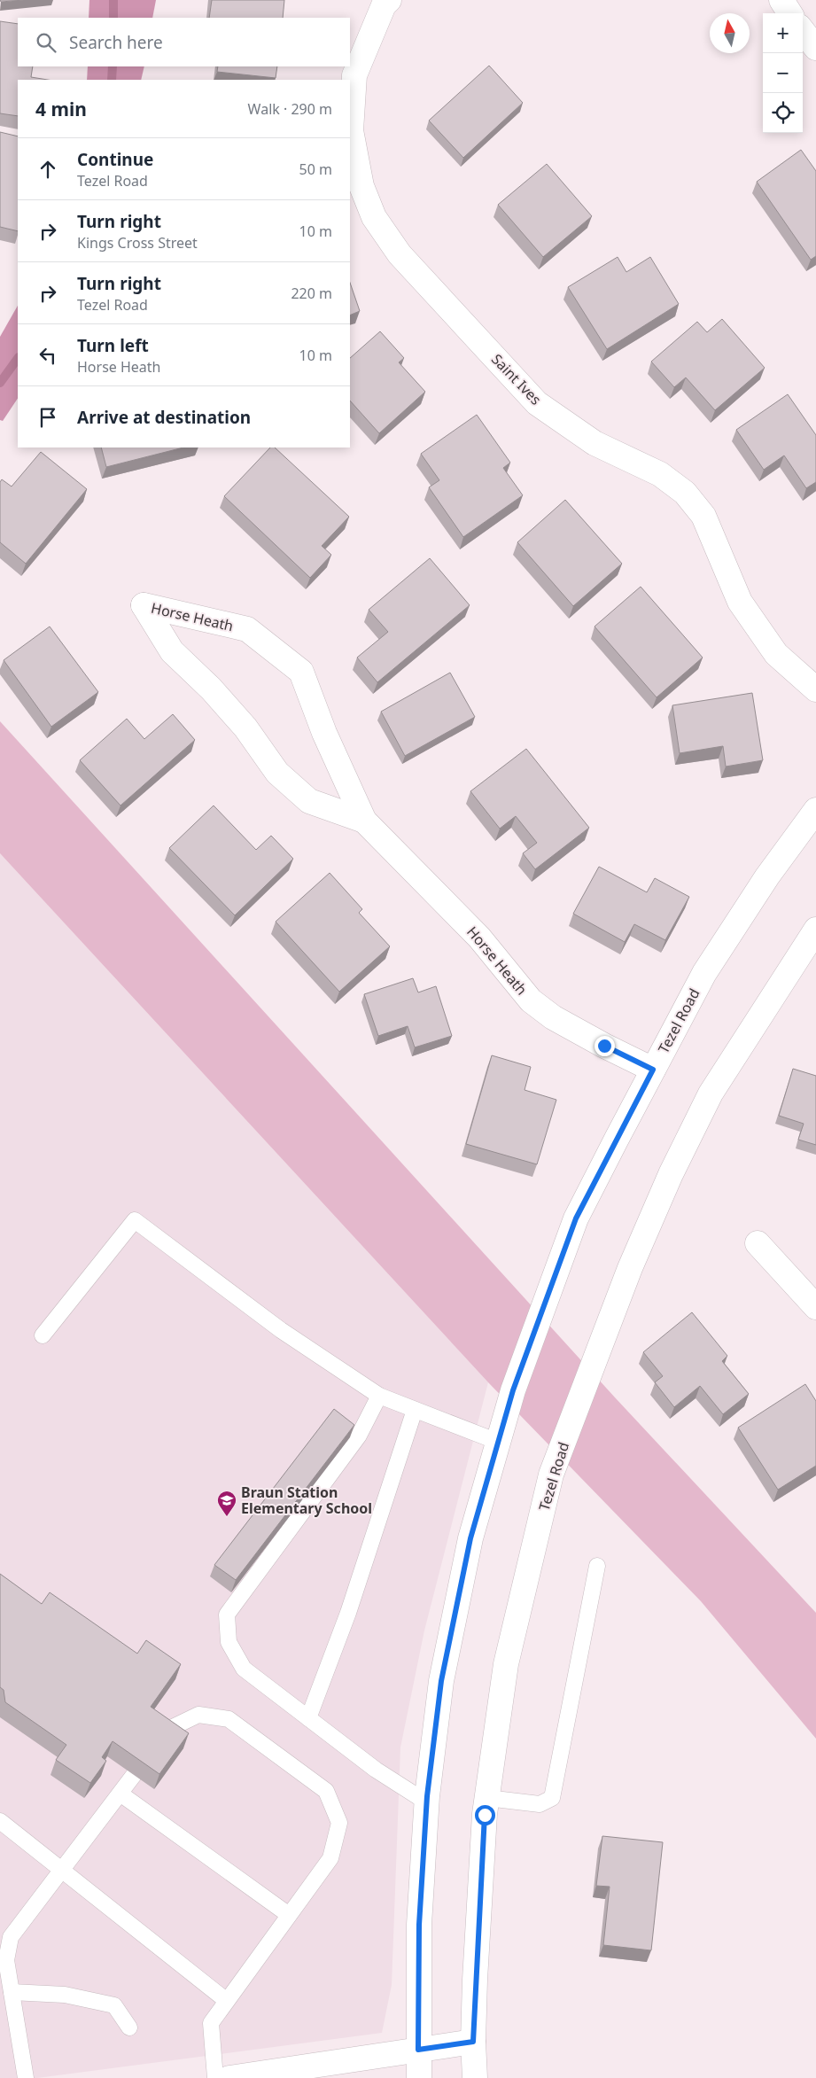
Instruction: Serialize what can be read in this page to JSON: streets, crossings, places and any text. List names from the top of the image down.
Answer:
{
  "streets": {
    "main road": ["Saint Ives", "Horse Heath", "Tezel Road"]
  },
  "crossings": [
    ["Horse Heath", "Tezel Road"]
  ],
  "places": {
    "school or university": ["Braun Station Elementary School"]
  },
  "north": "top",
  "page": {
    "map_buttons": ["+", "−"],
    "search": "Search here",
    "heading": ["4 min", "Walk · 290 m"],
    "list": [
      ["Continue", "Tezel Road", "50 m"],
      ["Turn right", "Kings Cross Street", "10 m"],
      ["Turn right", "Tezel Road", "220 m"],
      ["Turn left", "Horse Heath", "10 m"],
      "Arrive at destination"
    ]
  }
}
